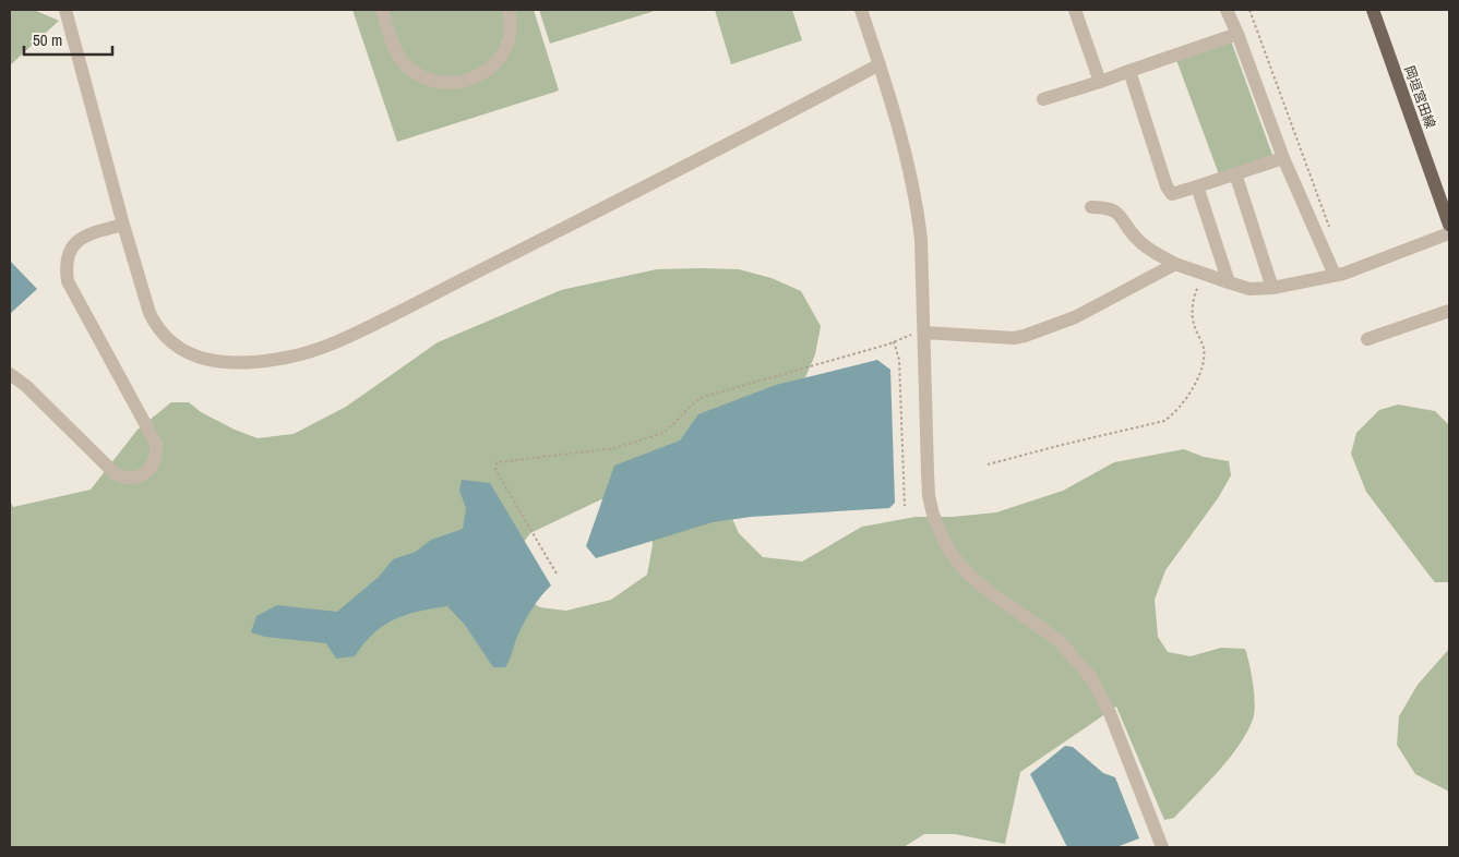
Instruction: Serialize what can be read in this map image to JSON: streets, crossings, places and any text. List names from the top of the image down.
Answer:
{
  "streets": {
    "main road": ["岡垣宮田線"]
  },
  "scale_bar": "50 m"
}
